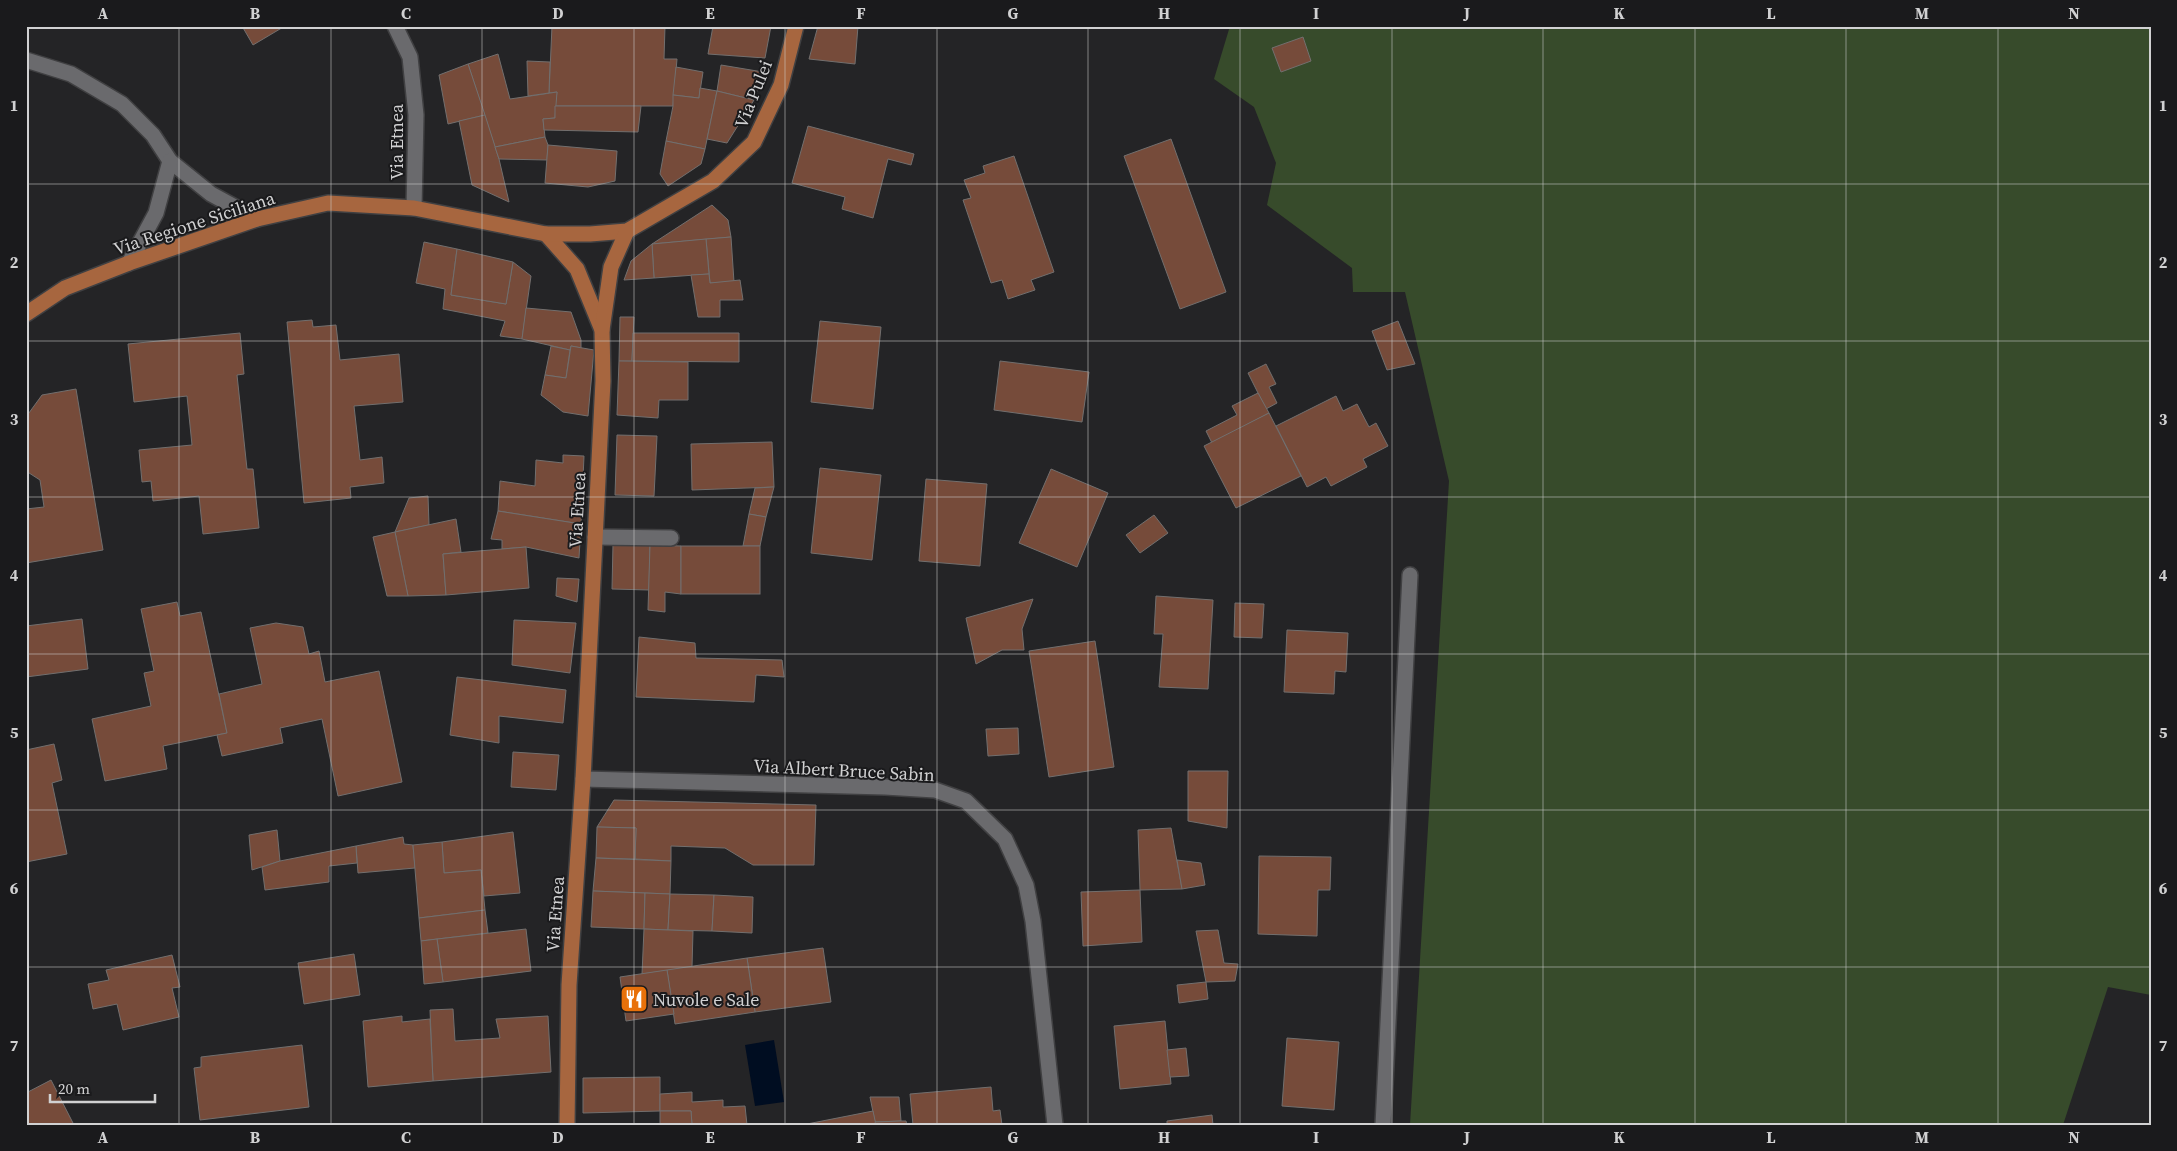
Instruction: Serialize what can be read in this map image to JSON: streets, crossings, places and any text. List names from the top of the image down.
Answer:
{
  "streets": {
    "main road": ["Via Pulei", "Via Etnea", "Via Regione Siciliana"],
    "street": ["Via Albert Bruce Sabin"]
  },
  "crossings": [
    ["Via Etnea", "Via Regione Siciliana"],
    ["Via Etnea", "Via Albert Bruce Sabin"]
  ],
  "places": {
    "restaurant": ["Nuvole e Sale"]
  },
  "scale_bar": "20 m",
  "grid": {
    "columns": [
      "A",
      "B",
      "C",
      "D",
      "E",
      "F",
      "G",
      "H",
      "I",
      "J",
      "K",
      "L",
      "M",
      "N"
    ],
    "rows": [
      "1",
      "2",
      "3",
      "4",
      "5",
      "6",
      "7"
    ]
  }
}
